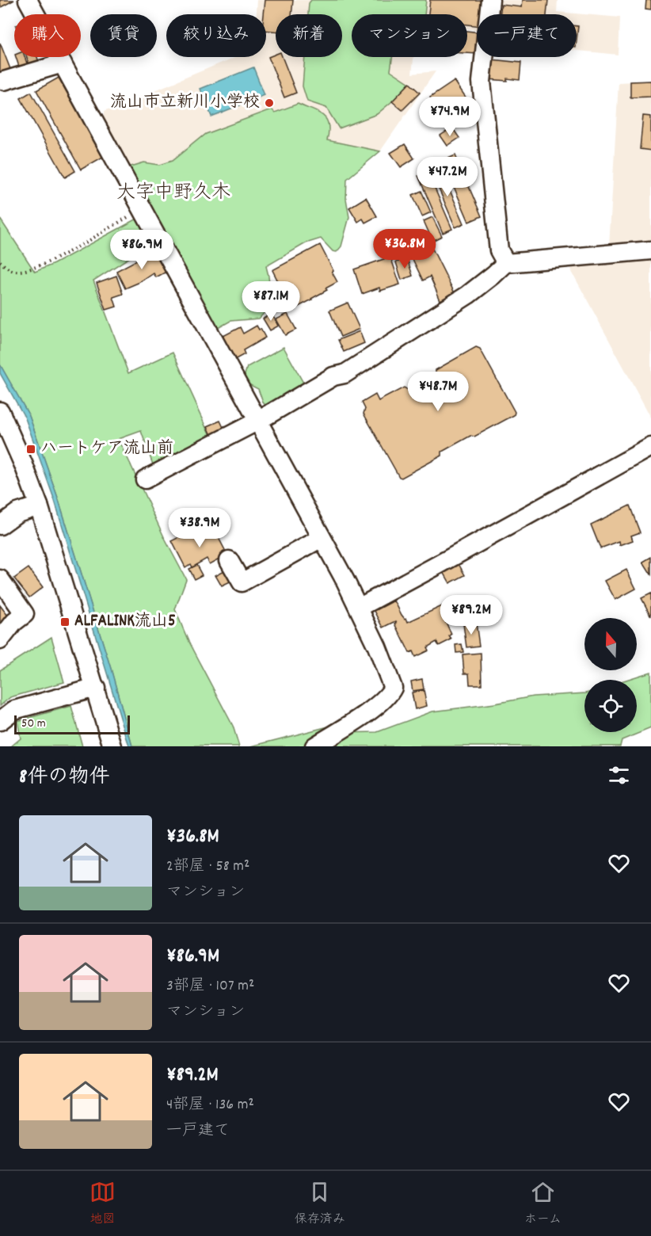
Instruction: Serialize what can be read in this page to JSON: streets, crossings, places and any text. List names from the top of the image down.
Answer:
{
  "districts": ["大字中野久木"],
  "places": {
    "other": ["流山市立新川小学校"],
    "transit": ["ハートケア流山前", "ALFALINK流山5"]
  },
  "scale_bar": "50 m",
  "north": "top",
  "page": {
    "chip": [
      "購入",
      "賃貸",
      "絞り込み",
      "新着",
      "マンション",
      "一戸建て"
    ],
    "price": [
      "¥74.9M",
      "¥47.2M",
      "¥36.8M",
      "¥86.9M",
      "¥87.1M",
      "¥48.7M",
      "¥38.9M",
      "¥89.2M"
    ],
    "scale": "50 m",
    "heading": "8件の物件",
    "list": [
      {
        "name": "¥36.8M",
        "note": "2部屋 · 58 m² · マンション"
      },
      {
        "name": "¥86.9M",
        "note": "3部屋 · 107 m² · マンション"
      },
      {
        "name": "¥89.2M",
        "note": "4部屋 · 136 m² · 一戸建て"
      }
    ],
    "tabs": ["地図", "保存済み", "ホーム"]
  }
}
